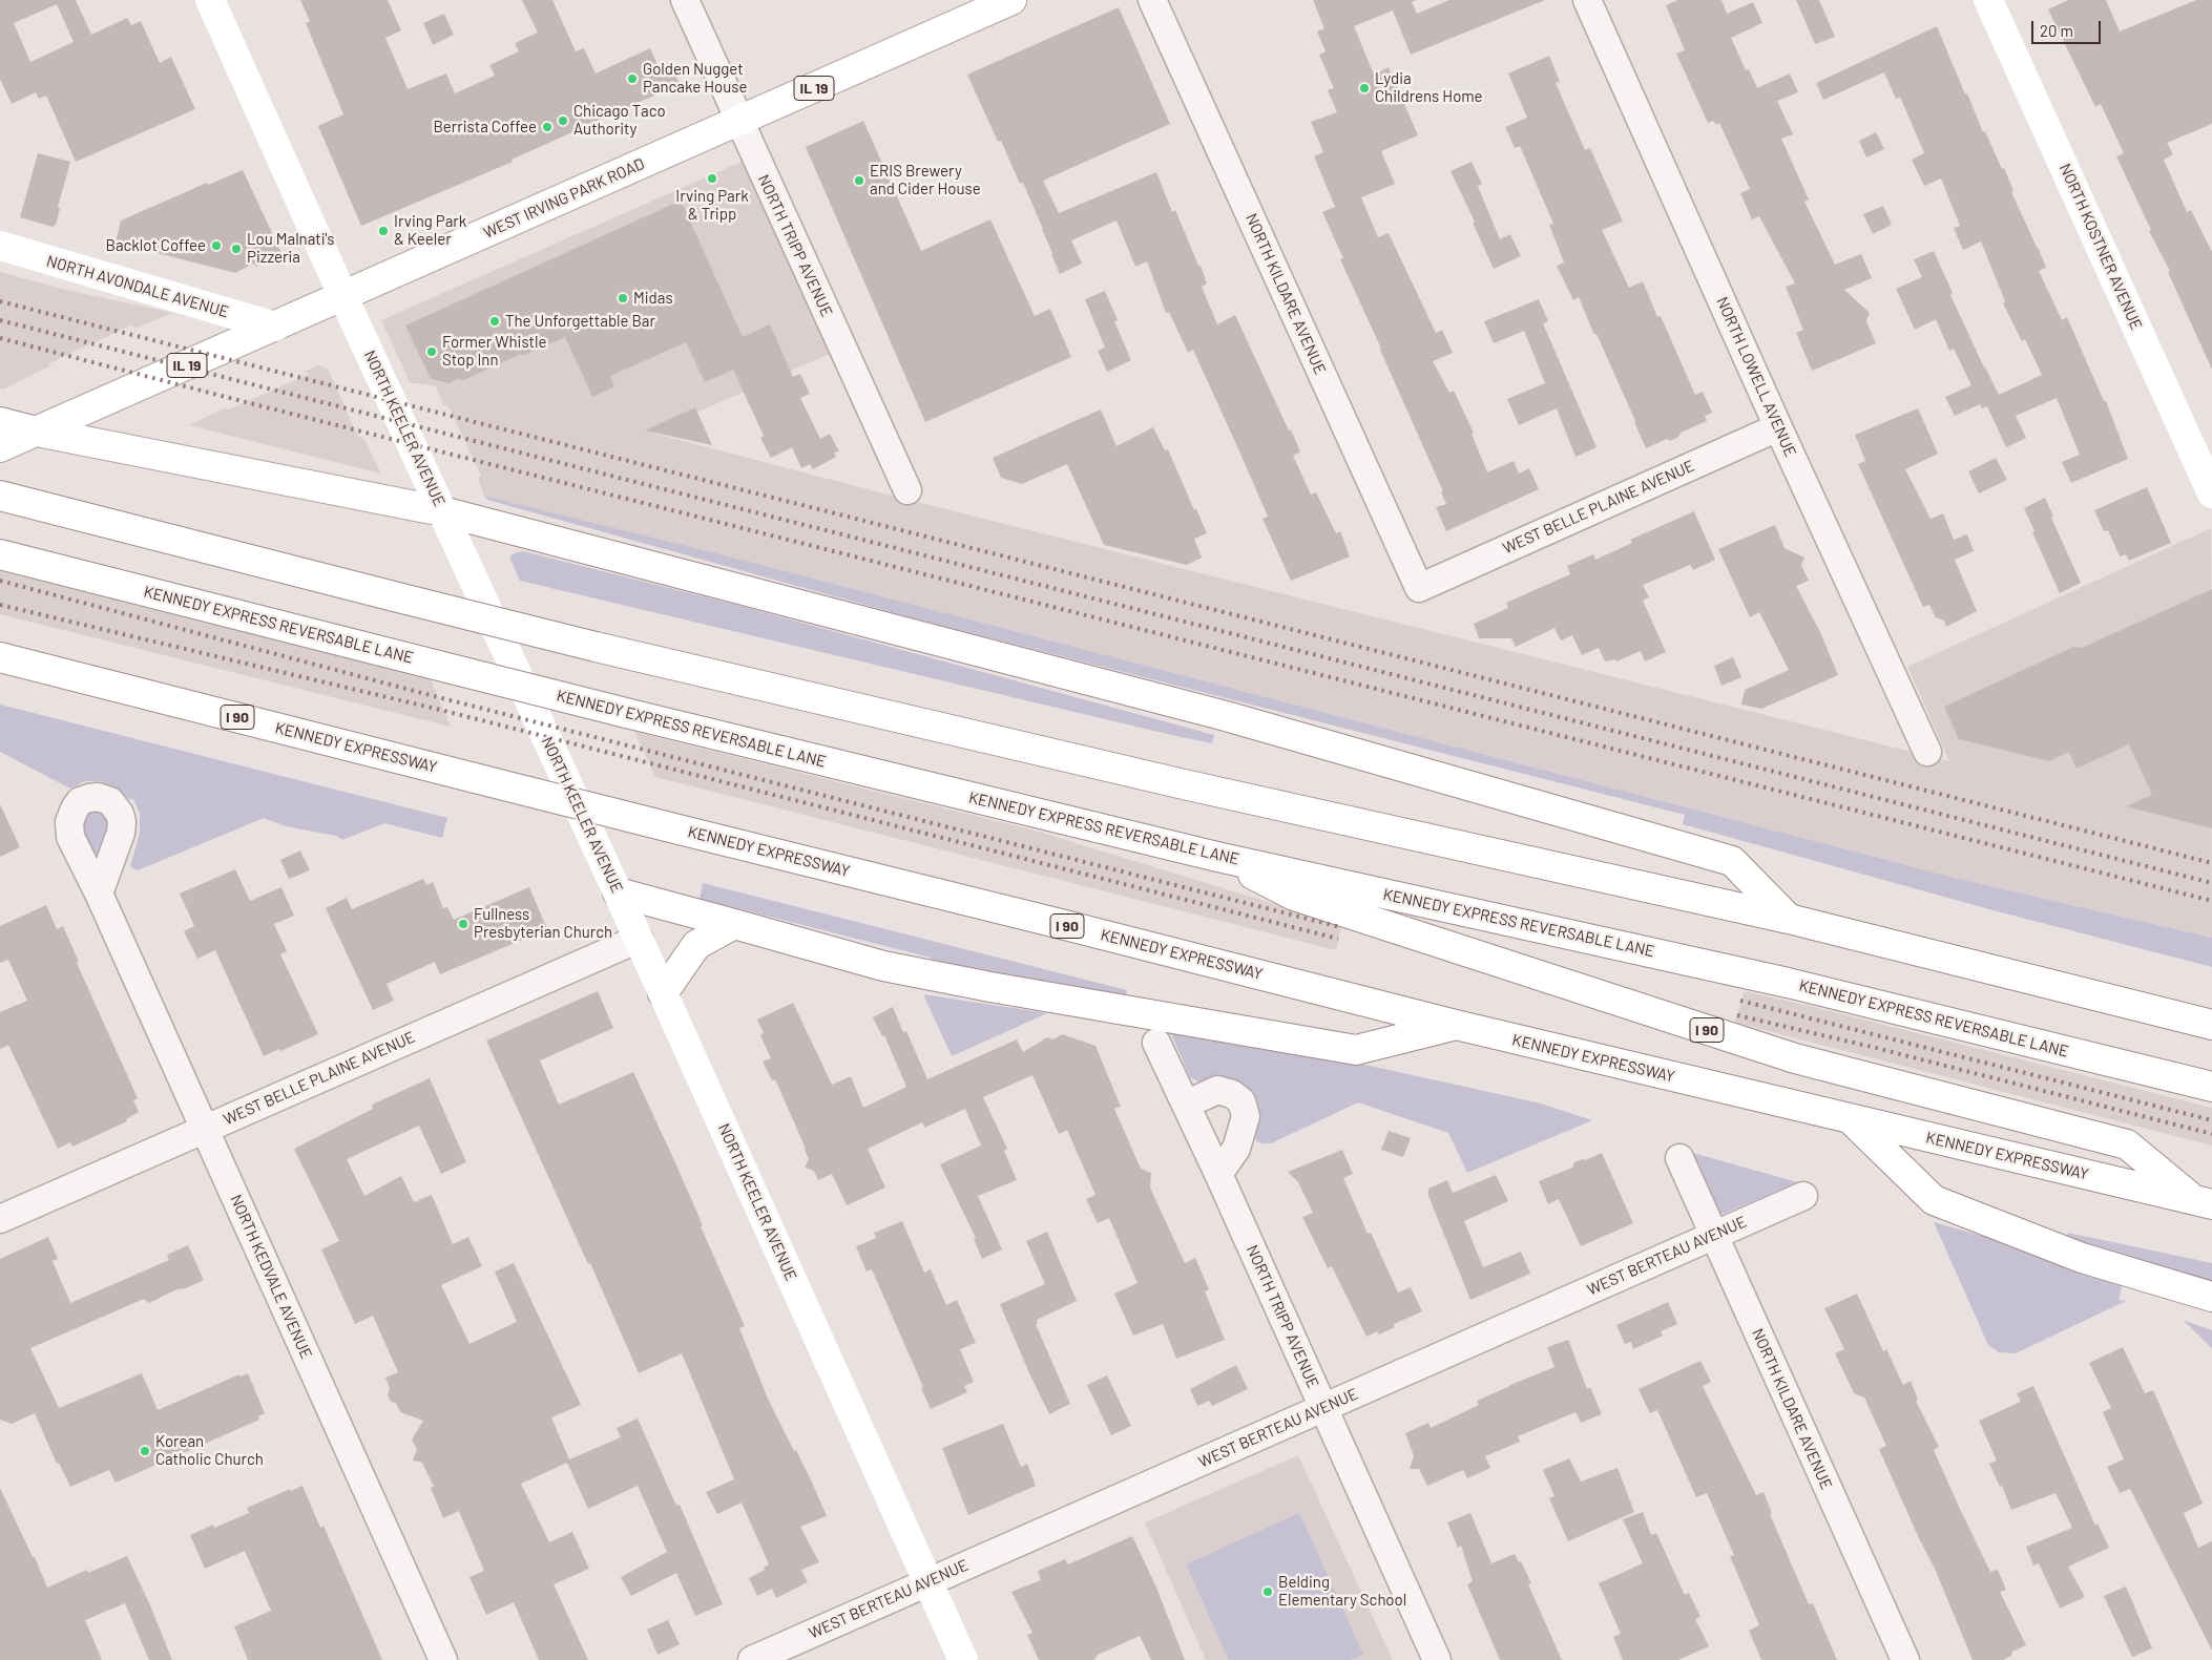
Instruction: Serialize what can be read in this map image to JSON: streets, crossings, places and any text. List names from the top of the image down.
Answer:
{
  "streets": {
    "main road": [
      "IL 19",
      "WEST IRVING PARK ROAD",
      "NORTH KOSTNER AVENUE",
      "NORTH AVONDALE AVENUE",
      "NORTH KEELER AVENUE",
      "KENNEDY EXPRESS REVERSABLE LANE",
      "I 90",
      "KENNEDY EXPRESSWAY"
    ],
    "street": [
      "NORTH TRIPP AVENUE",
      "NORTH KILDARE AVENUE",
      "NORTH LOWELL AVENUE",
      "WEST BELLE PLAINE AVENUE",
      "WEST BERTEAU AVENUE",
      "NORTH KEDVALE AVENUE"
    ]
  },
  "crossings": [
    ["WEST IRVING PARK ROAD", "NORTH TRIPP AVENUE"],
    ["WEST IRVING PARK ROAD", "NORTH AVONDALE AVENUE"],
    ["WEST IRVING PARK ROAD", "NORTH KEELER AVENUE"],
    ["NORTH TRIPP AVENUE", "WEST BERTEAU AVENUE"],
    ["NORTH KILDARE AVENUE", "WEST BELLE PLAINE AVENUE"],
    ["NORTH KILDARE AVENUE", "WEST BERTEAU AVENUE"],
    ["NORTH LOWELL AVENUE", "WEST BELLE PLAINE AVENUE"],
    ["NORTH KEELER AVENUE", "WEST BELLE PLAINE AVENUE"],
    ["NORTH KEELER AVENUE", "WEST BERTEAU AVENUE"],
    ["WEST BELLE PLAINE AVENUE", "NORTH KEDVALE AVENUE"],
    ["KENNEDY EXPRESS REVERSABLE LANE", "I 90"],
    ["I 90", "KENNEDY EXPRESSWAY"]
  ],
  "places": [
    "Golden Nugget Pancake House",
    "Lydia Childrens Home",
    "Chicago Taco Authority",
    "Berrista Coffee",
    "Irving Park & Tripp",
    "ERIS Brewery and Cider House",
    "Irving Park & Keeler",
    "Backlot Coffee",
    "Lou Malnati's Pizzeria",
    "Midas",
    "The Unforgettable Bar",
    "Former Whistle Stop Inn",
    "Fullness Presbyterian Church",
    "Korean Catholic Church",
    "Belding Elementary School"
  ],
  "scale_bar": "20 m"
}
